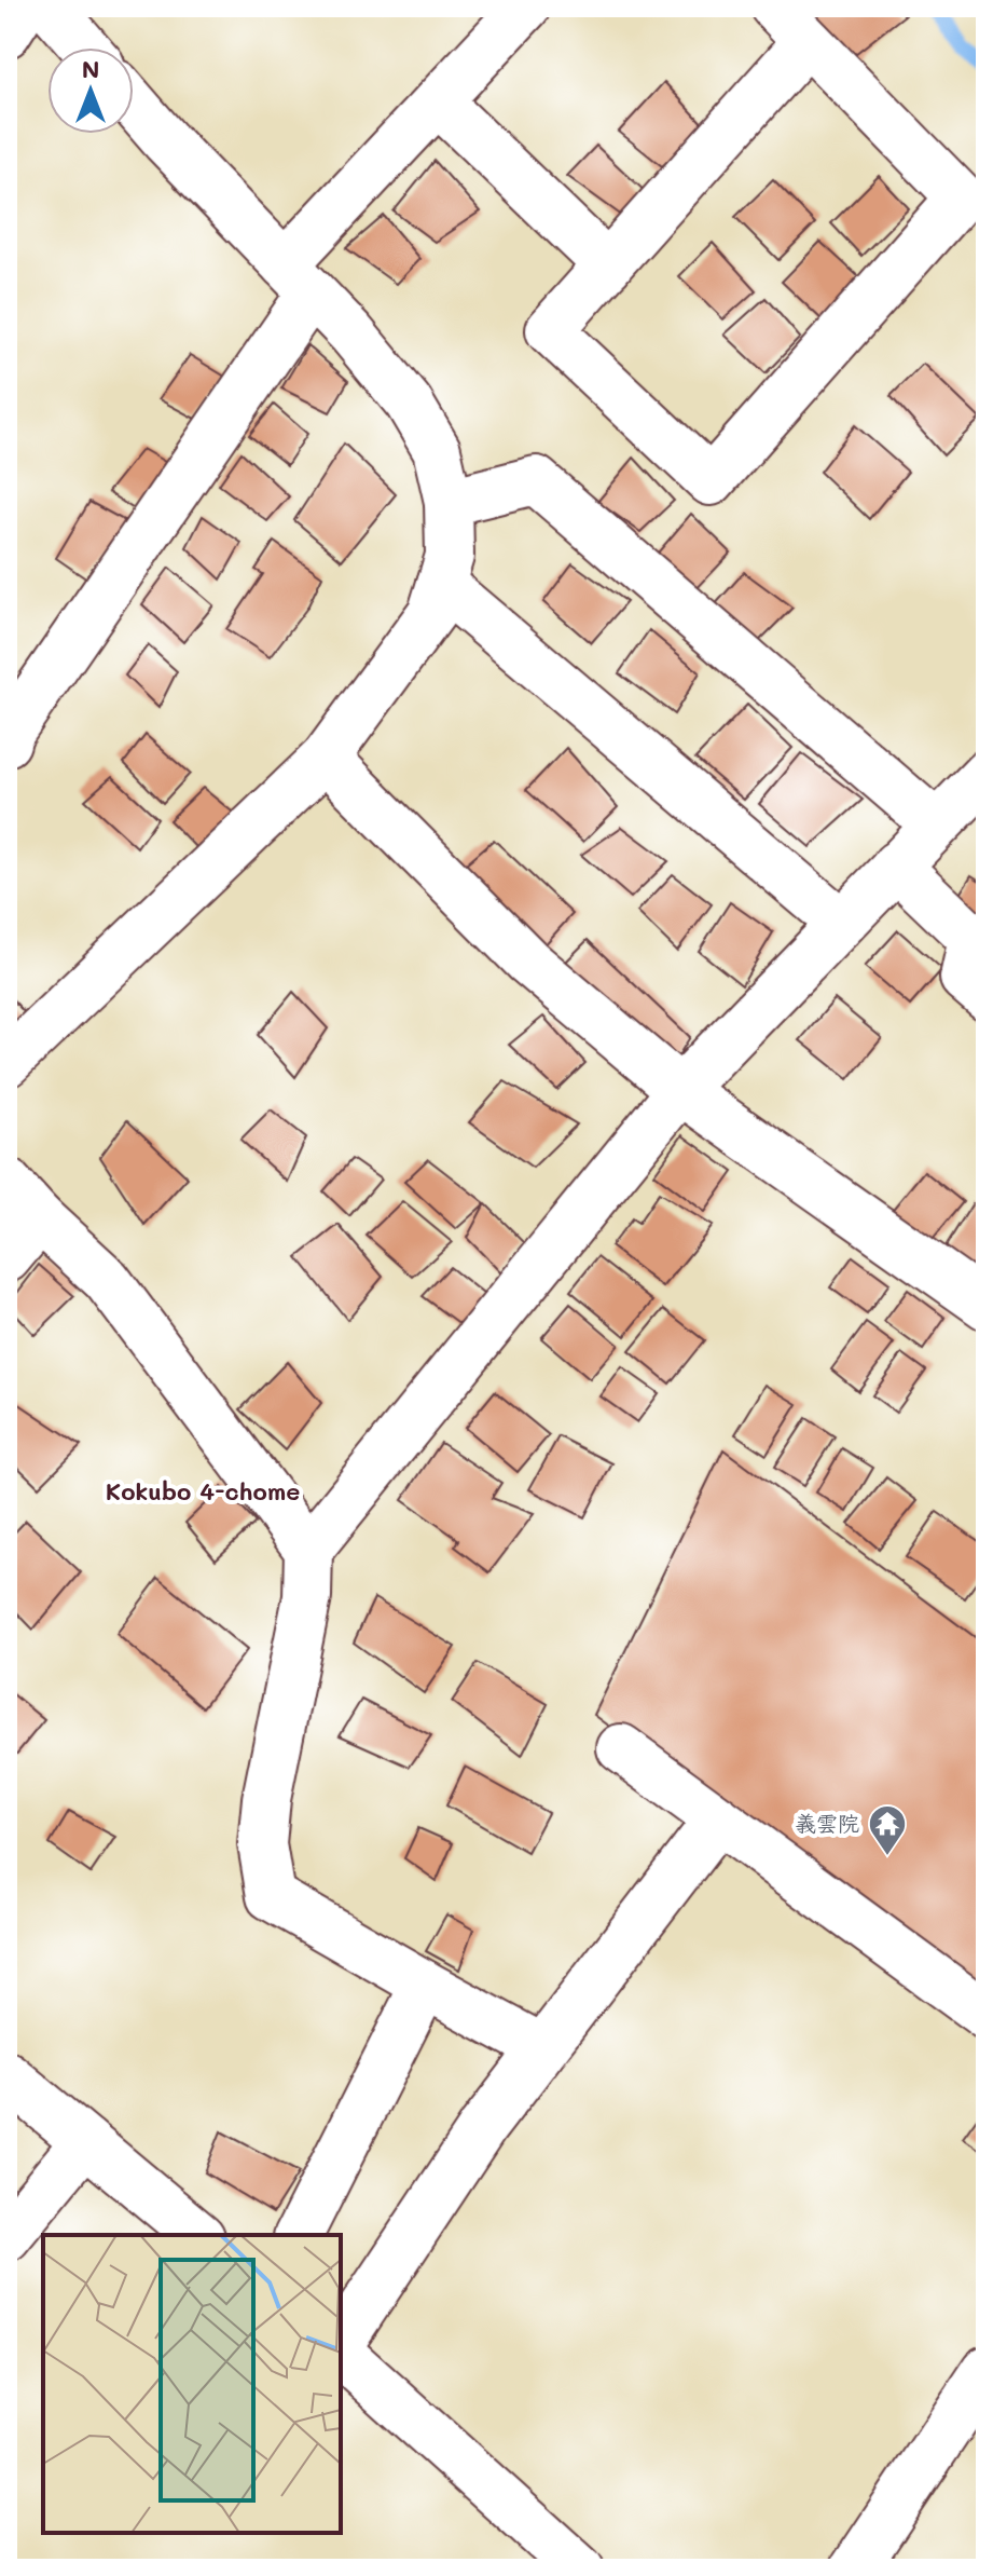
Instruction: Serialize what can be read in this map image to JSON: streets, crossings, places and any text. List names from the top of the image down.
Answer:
{
  "districts": ["Kokubo 4-chome"],
  "places": {
    "temple": ["義雲院"]
  },
  "north": "top"
}
